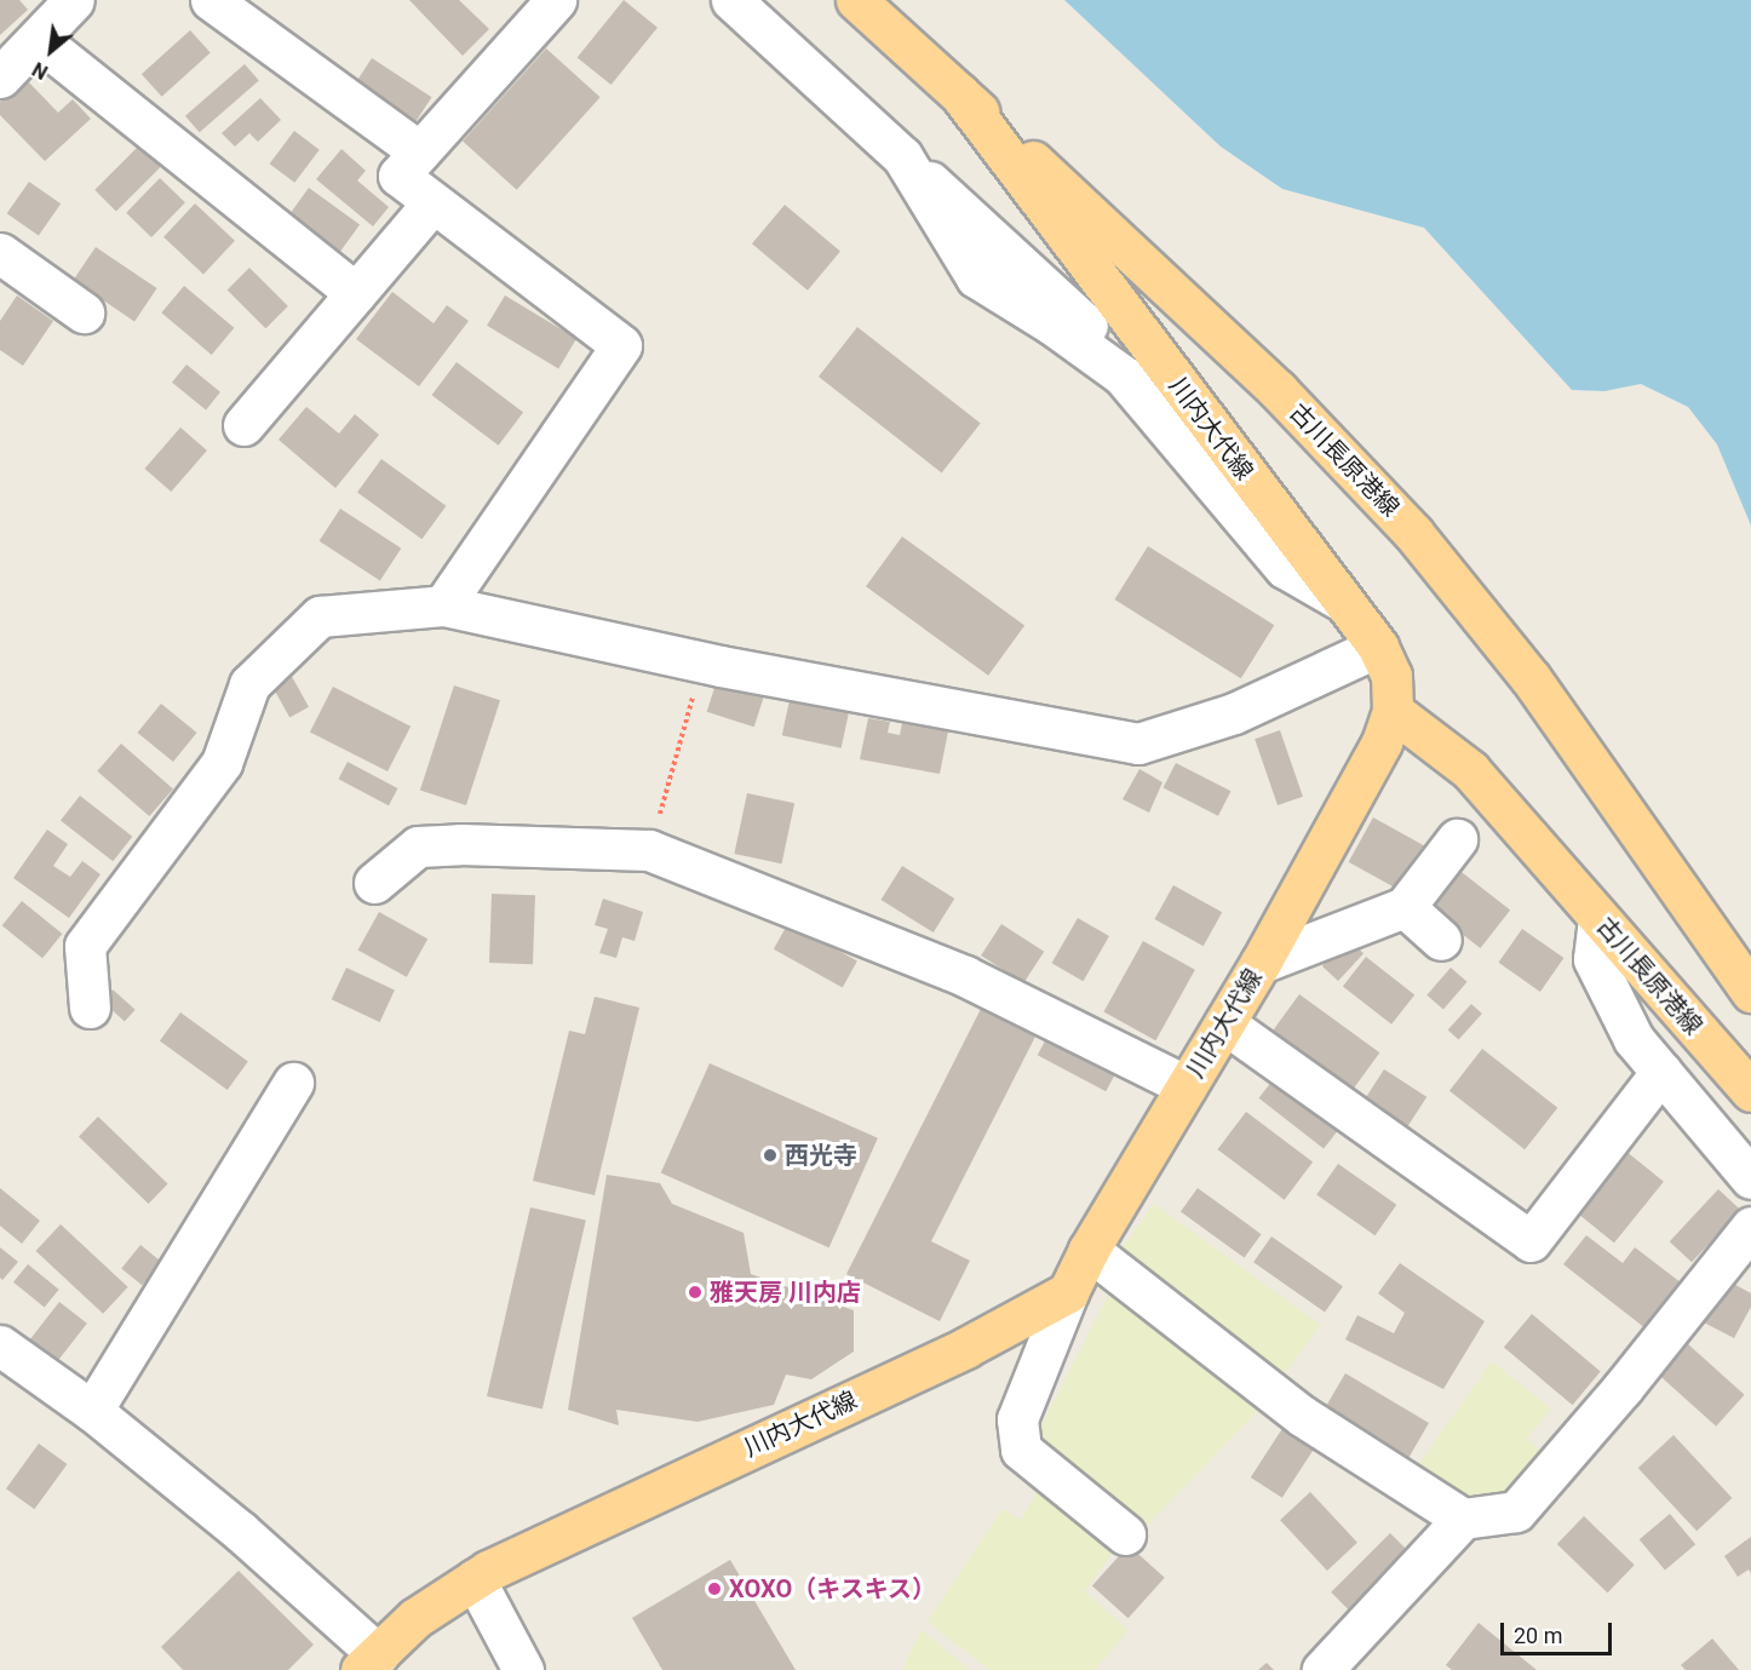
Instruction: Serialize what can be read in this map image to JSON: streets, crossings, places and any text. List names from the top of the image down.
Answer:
{
  "streets": {
    "main road": ["川内大代線", "古川長原港線"]
  },
  "crossings": [
    ["川内大代線", "古川長原港線"]
  ],
  "places": ["西光寺", "雅天房 川内店", "XOXO（キスキス）"],
  "scale_bar": "20 m",
  "north": "bottom left"
}
